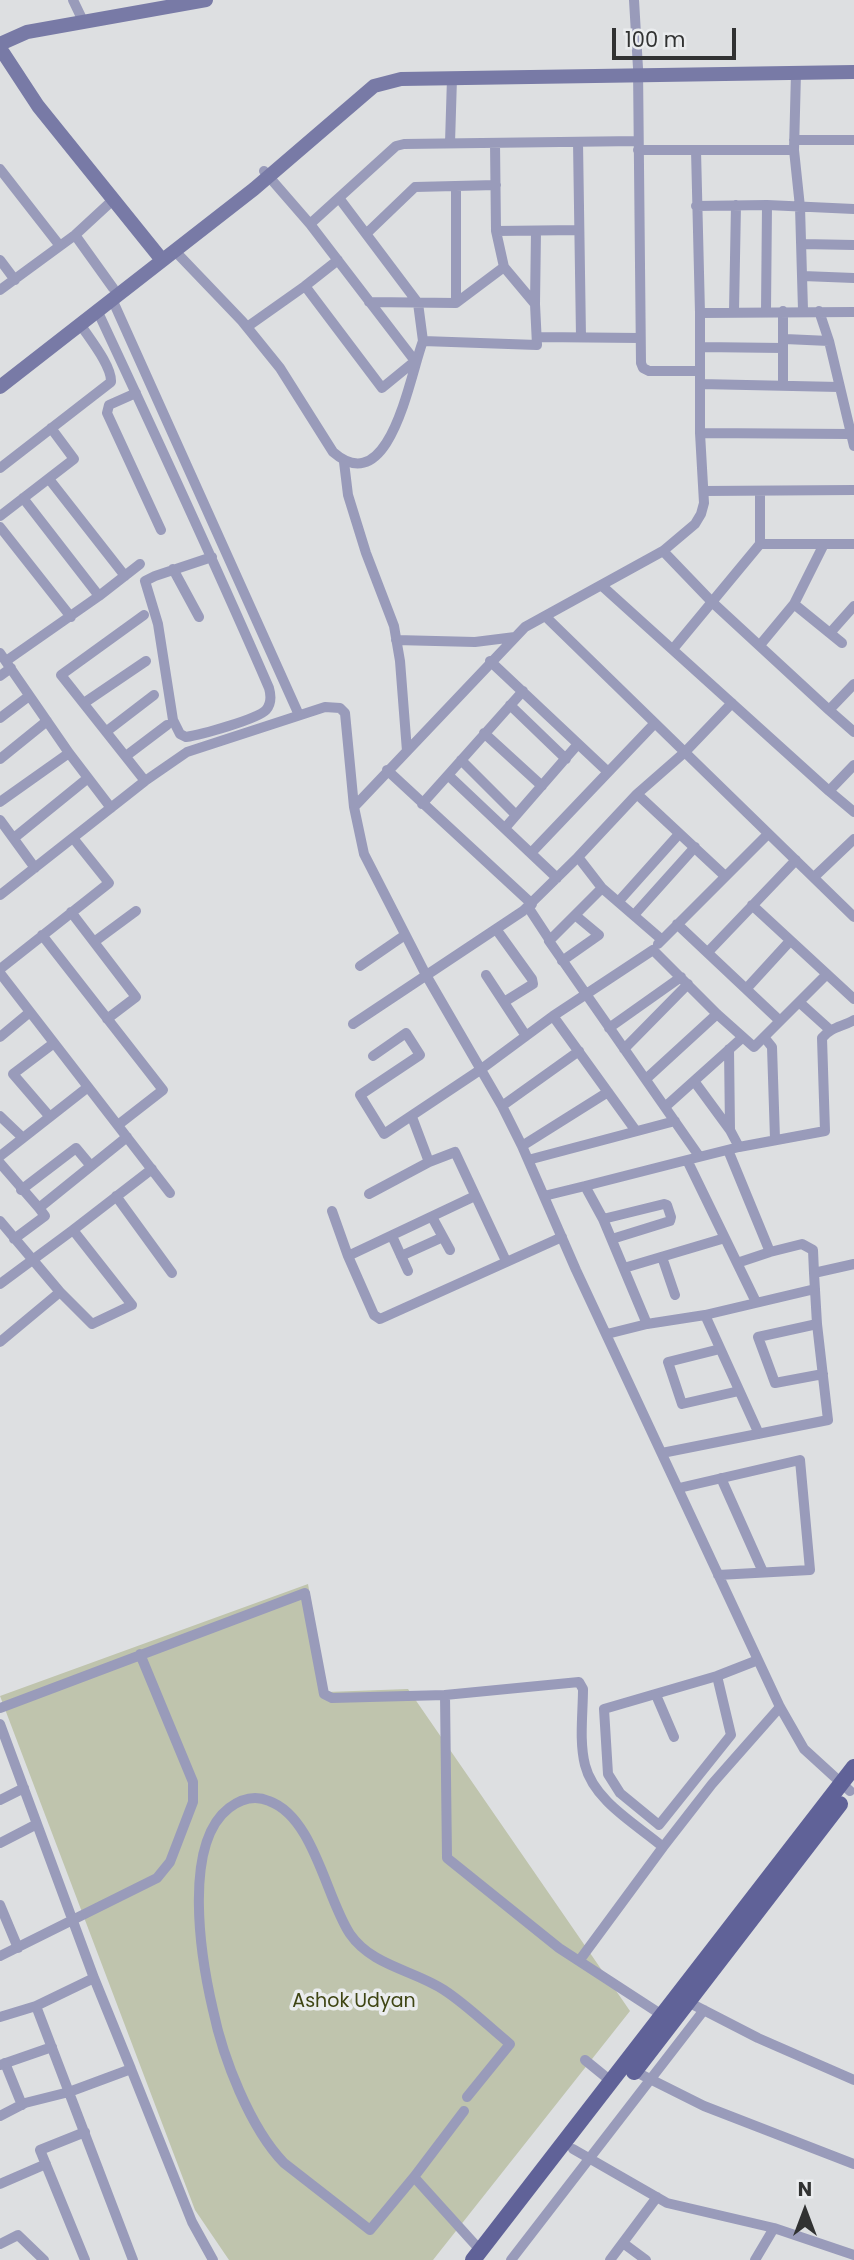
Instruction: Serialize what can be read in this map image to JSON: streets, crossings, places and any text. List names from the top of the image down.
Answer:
{
  "parks": ["Ashok Udyan"],
  "scale_bar": "100 m",
  "north": "top"
}
